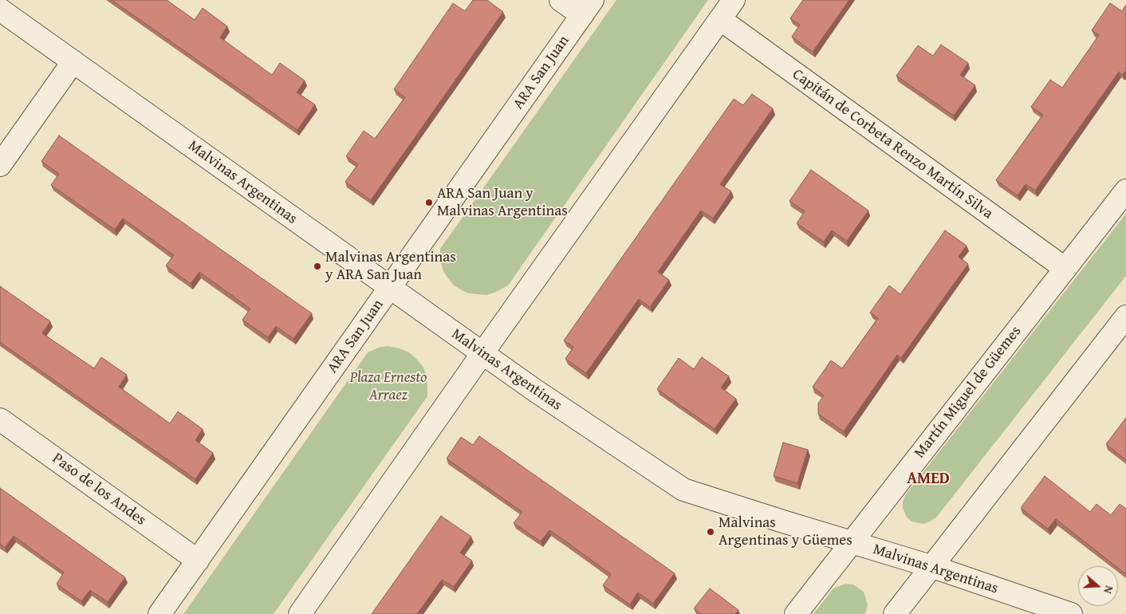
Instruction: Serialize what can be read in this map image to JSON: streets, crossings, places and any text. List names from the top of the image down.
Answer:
{
  "streets": {
    "street": [
      "ARA San Juan",
      "Capitán de Corbeta Renzo Martín Silva",
      "Malvinas Argentinas",
      "Martín Miguel de Güemes",
      "Paso de los Andes"
    ]
  },
  "crossings": [
    ["ARA San Juan", "Malvinas Argentinas"],
    ["ARA San Juan", "Paso de los Andes"],
    ["Capitán de Corbeta Renzo Martín Silva", "Martín Miguel de Güemes"],
    ["Malvinas Argentinas", "Martín Miguel de Güemes"]
  ],
  "districts": ["AMED"],
  "parks": ["Plaza Ernesto Arraez"],
  "places": ["ARA San Juan y Malvinas Argentinas", "Malvinas Argentinas y ARA San Juan", "Malvinas Argentinas y Güemes"],
  "north": "right"
}
